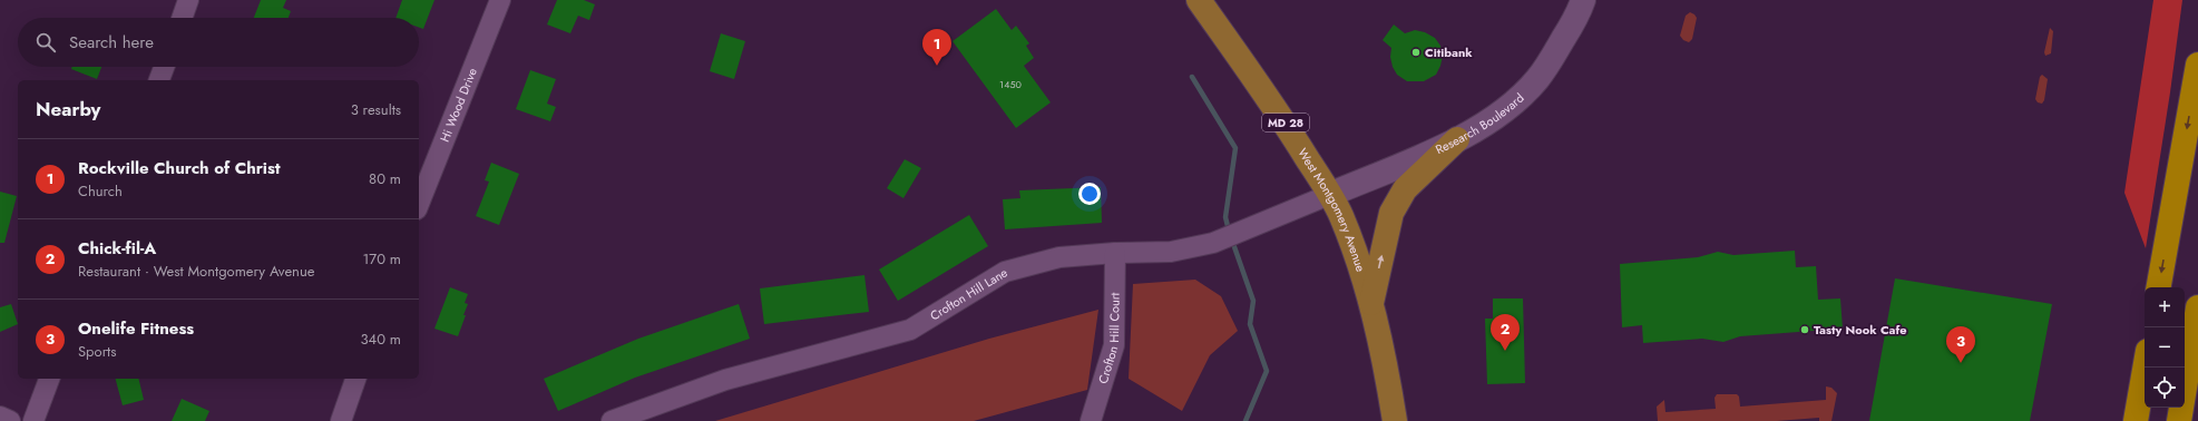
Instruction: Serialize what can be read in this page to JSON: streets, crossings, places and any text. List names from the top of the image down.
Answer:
{
  "streets": {
    "main road": ["MD 28", "West Montgomery Avenue"],
    "street": [
      "Hi Wood Drive",
      "Research Boulevard",
      "Crofton Hill Lane",
      "Crofton Hill Court"
    ]
  },
  "crossings": [
    ["Research Boulevard", "West Montgomery Avenue"],
    ["Research Boulevard", "Crofton Hill Lane"],
    ["West Montgomery Avenue", "Crofton Hill Lane"],
    ["Crofton Hill Lane", "Crofton Hill Court"]
  ],
  "places": ["Citibank", "Tasty Nook Cafe"],
  "house_numbers": ["1450"],
  "page": {
    "search": "Search here",
    "pins": ["1", "2", "3"],
    "heading": ["Nearby", "3 results"],
    "list": [
      {
        "mark": "1",
        "name": "Rockville Church of Christ",
        "note": "Church",
        "value": "80 m"
      },
      {
        "mark": "2",
        "name": "Chick-fil-A",
        "note": "Restaurant · West Montgomery Avenue",
        "value": "170 m"
      },
      {
        "mark": "3",
        "name": "Onelife Fitness",
        "note": "Sports",
        "value": "340 m"
      }
    ],
    "map_buttons": ["+", "−"]
  }
}
